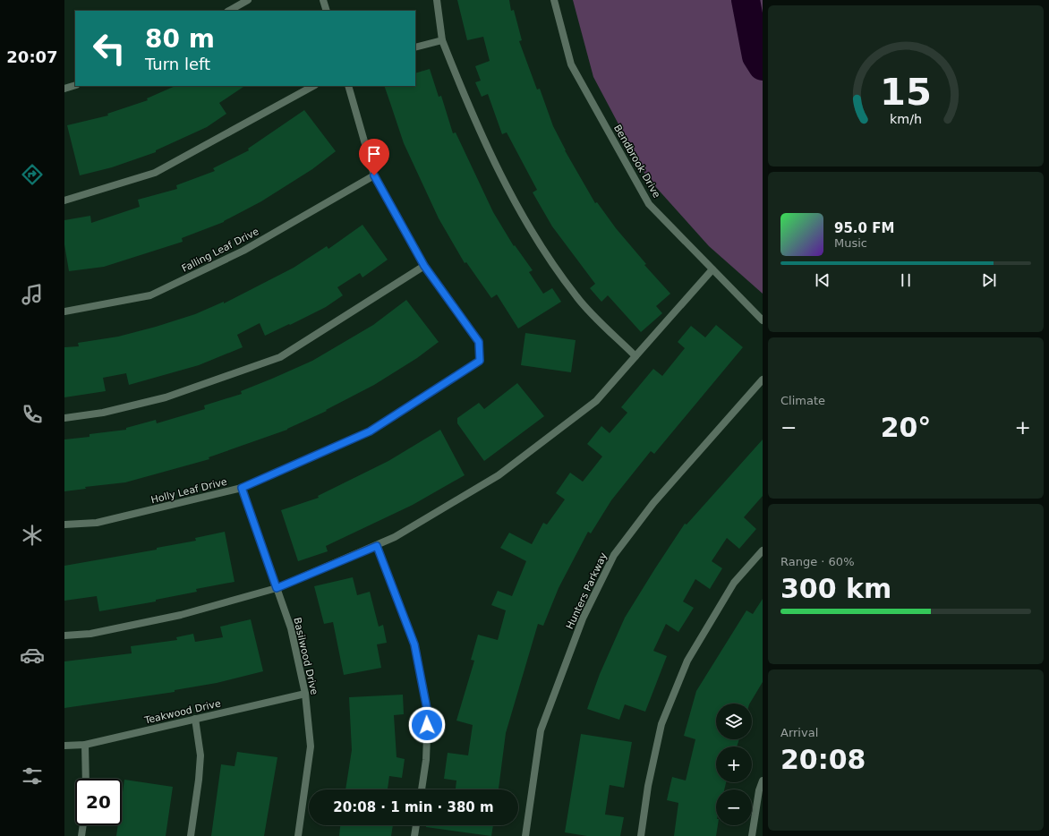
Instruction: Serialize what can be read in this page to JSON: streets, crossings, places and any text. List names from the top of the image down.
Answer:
{
  "streets": {
    "street": [
      "Bendbrook Drive",
      "Falling Leaf Drive",
      "Holly Leaf Drive",
      "Hunters Parkway",
      "Basilwood Drive",
      "Teakwood Drive"
    ]
  },
  "crossings": [
    ["Holly Leaf Drive", "Basilwood Drive"],
    ["Basilwood Drive", "Teakwood Drive"]
  ],
  "page": {
    "tabs": "20:07",
    "turn": ["80 m", "Turn left"],
    "song": ["95.0 FM", "Music"],
    "tile": [
      "Climate",
      ["Range · 60%", "300 km"],
      ["Arrival", "20:08"]
    ],
    "heat": ["−", "20°", "+"],
    "map_buttons": ["+", "−"],
    "limit": "20",
    "trip": "20:08 · 1 min · 380 m",
    "gauge": ["15", "km/h"]
  }
}
